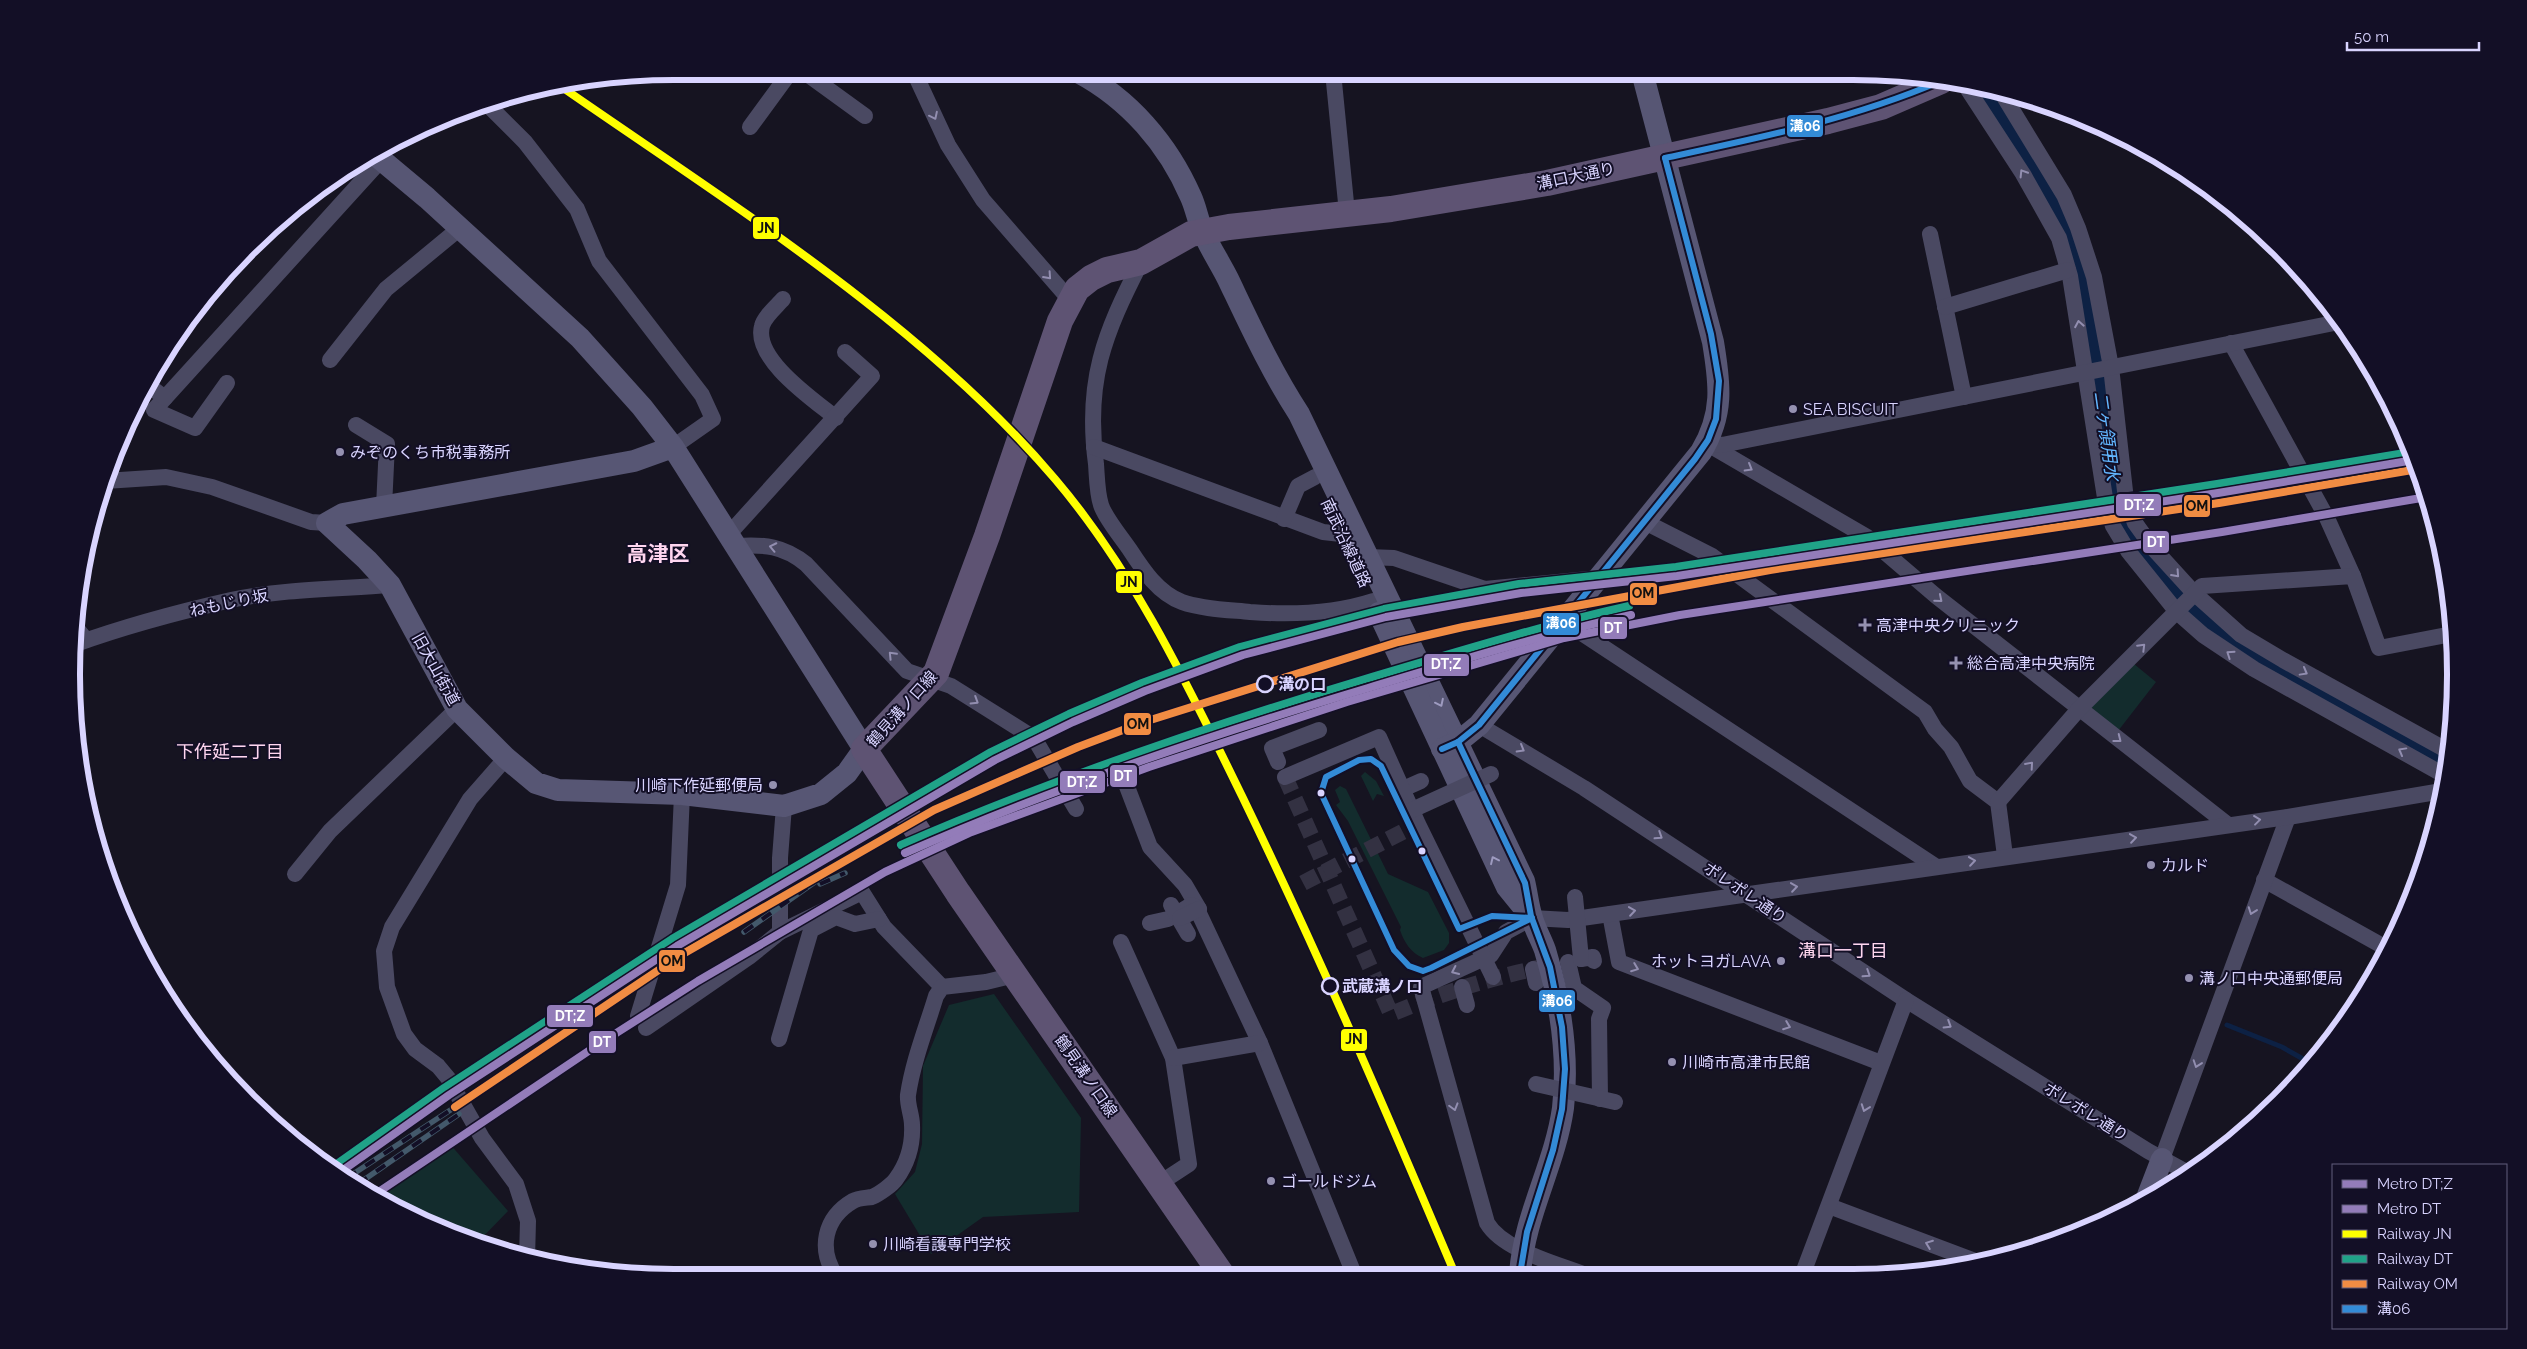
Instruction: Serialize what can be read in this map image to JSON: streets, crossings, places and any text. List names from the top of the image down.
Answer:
{
  "streets": {
    "main road": ["溝口大通り", "鶴見溝ノ口線"],
    "street": [
      "南武沿線道路",
      "ねもじり坂",
      "旧大山街道",
      "ポレポレ通り"
    ]
  },
  "crossings": [
    ["溝口大通り", "南武沿線道路"],
    ["溝口大通り", "鶴見溝ノ口線"],
    ["南武沿線道路", "鶴見溝ノ口線"],
    ["ねもじり坂", "旧大山街道"],
    ["旧大山街道", "鶴見溝ノ口線"]
  ],
  "districts": ["高津区", "下作延二丁目", "溝口一丁目"],
  "water": ["二ヶ領用水"],
  "places": {
    "other": [
      "SEA BISCUIT",
      "みぞのくち市税事務所",
      "溝の口",
      "川崎下作延郵便局",
      "カルド",
      "ホットヨガLAVA",
      "溝ノ口中央通郵便局",
      "武蔵溝ノ口",
      "川崎市高津市民館",
      "ゴールドジム",
      "川崎看護専門学校"
    ],
    "health": ["高津中央クリニック", "総合高津中央病院"]
  },
  "lines": [
    "transit line 溝06",
    "rail line JN",
    "rail line DT",
    "metro line DT;Z",
    "rail line OM",
    "metro line DT"
  ],
  "legend": [
    "Metro DT;Z",
    "Metro DT",
    "Railway JN",
    "Railway DT",
    "Railway OM",
    "溝06"
  ],
  "scale_bar": "50 m"
}
